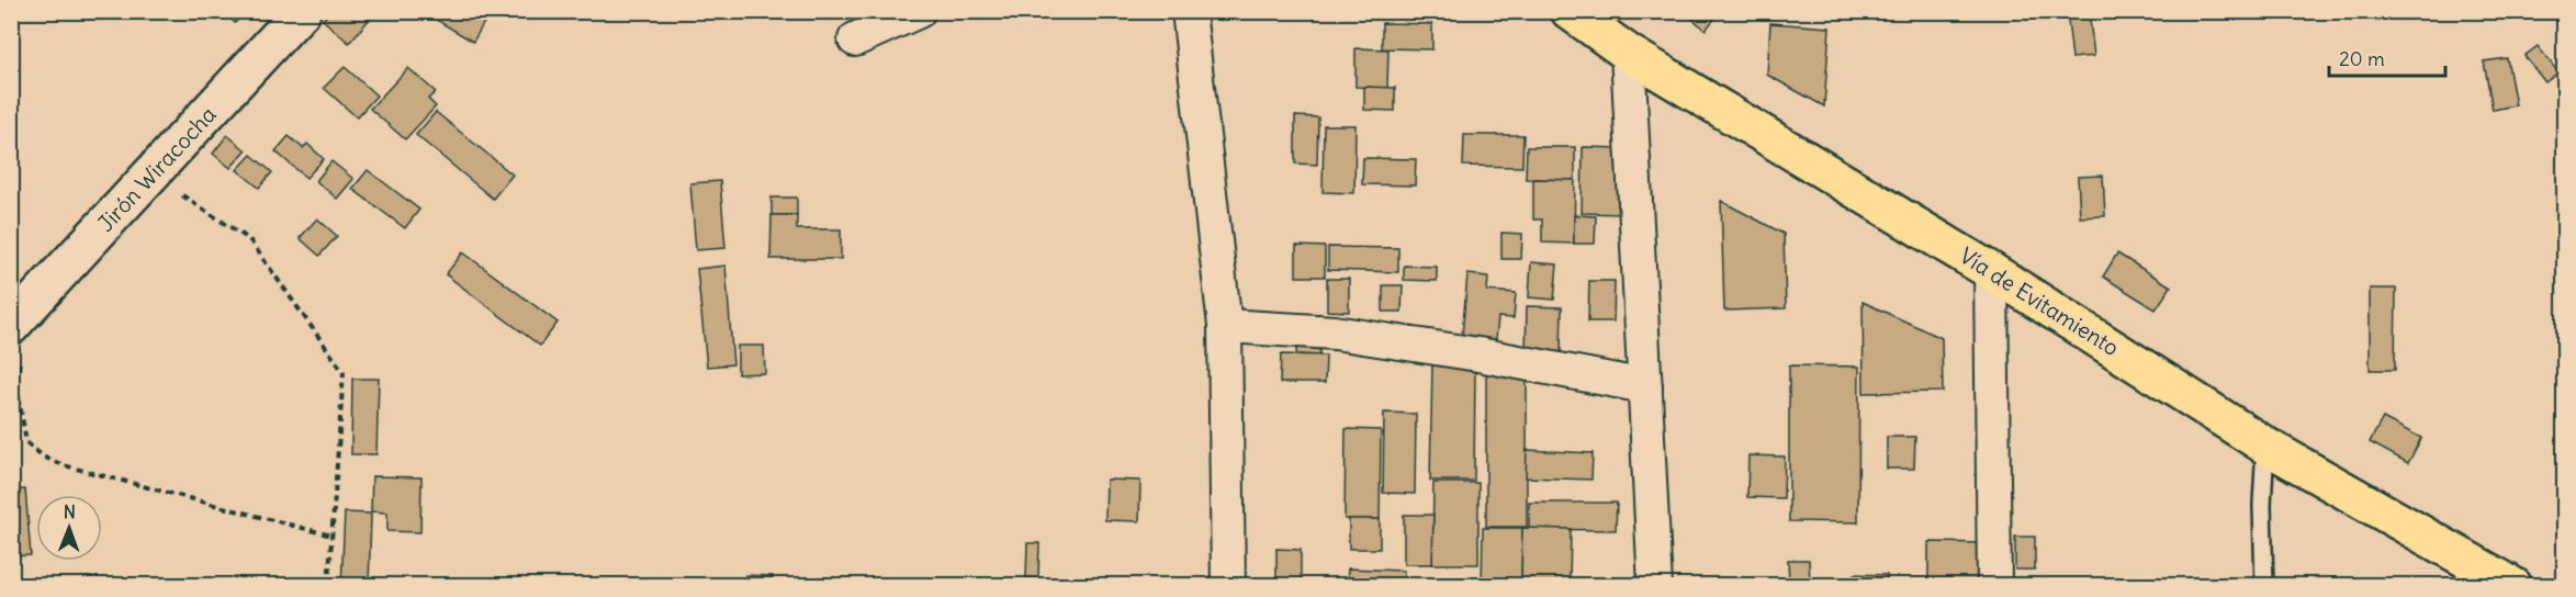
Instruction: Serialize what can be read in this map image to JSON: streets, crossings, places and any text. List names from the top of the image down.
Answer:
{
  "streets": {
    "highway": ["Vía de Evitamiento"],
    "street": ["Jirón Wiracocha"]
  },
  "scale_bar": "20 m",
  "north": "top"
}
